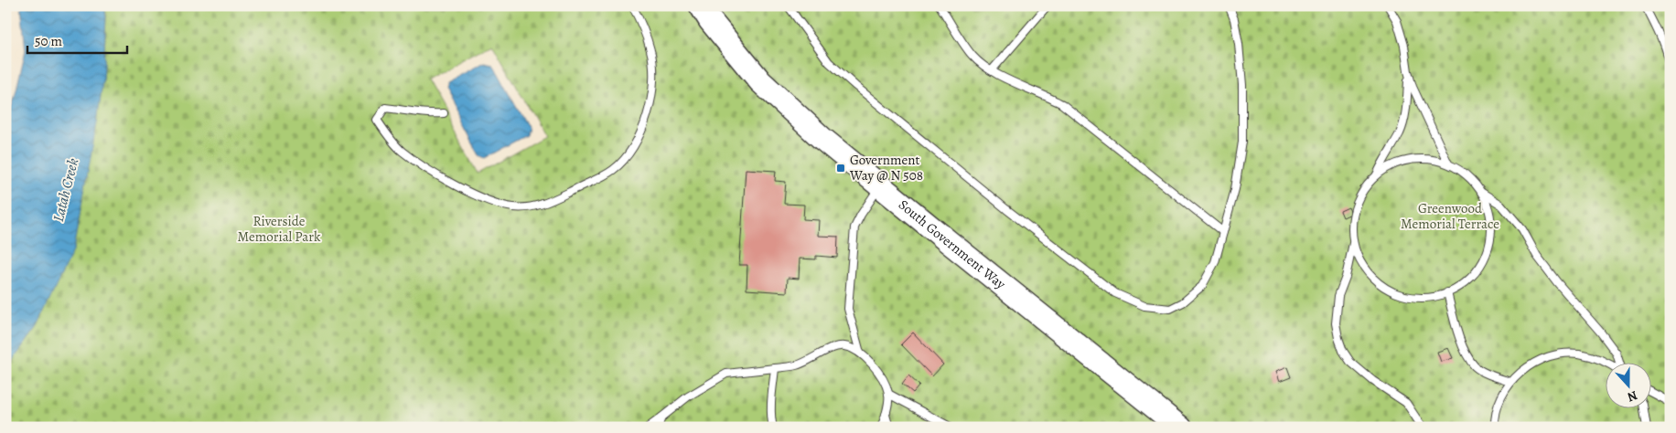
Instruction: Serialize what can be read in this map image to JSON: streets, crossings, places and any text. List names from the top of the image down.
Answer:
{
  "streets": {
    "main road": ["South Government Way"]
  },
  "water": ["Latah Creek"],
  "parks": ["Greenwood Memorial Terrace", "Riverside Memorial Park"],
  "places": {
    "transit": ["Government Way @ N 508"]
  },
  "scale_bar": "50 m",
  "north": "bottom"
}
